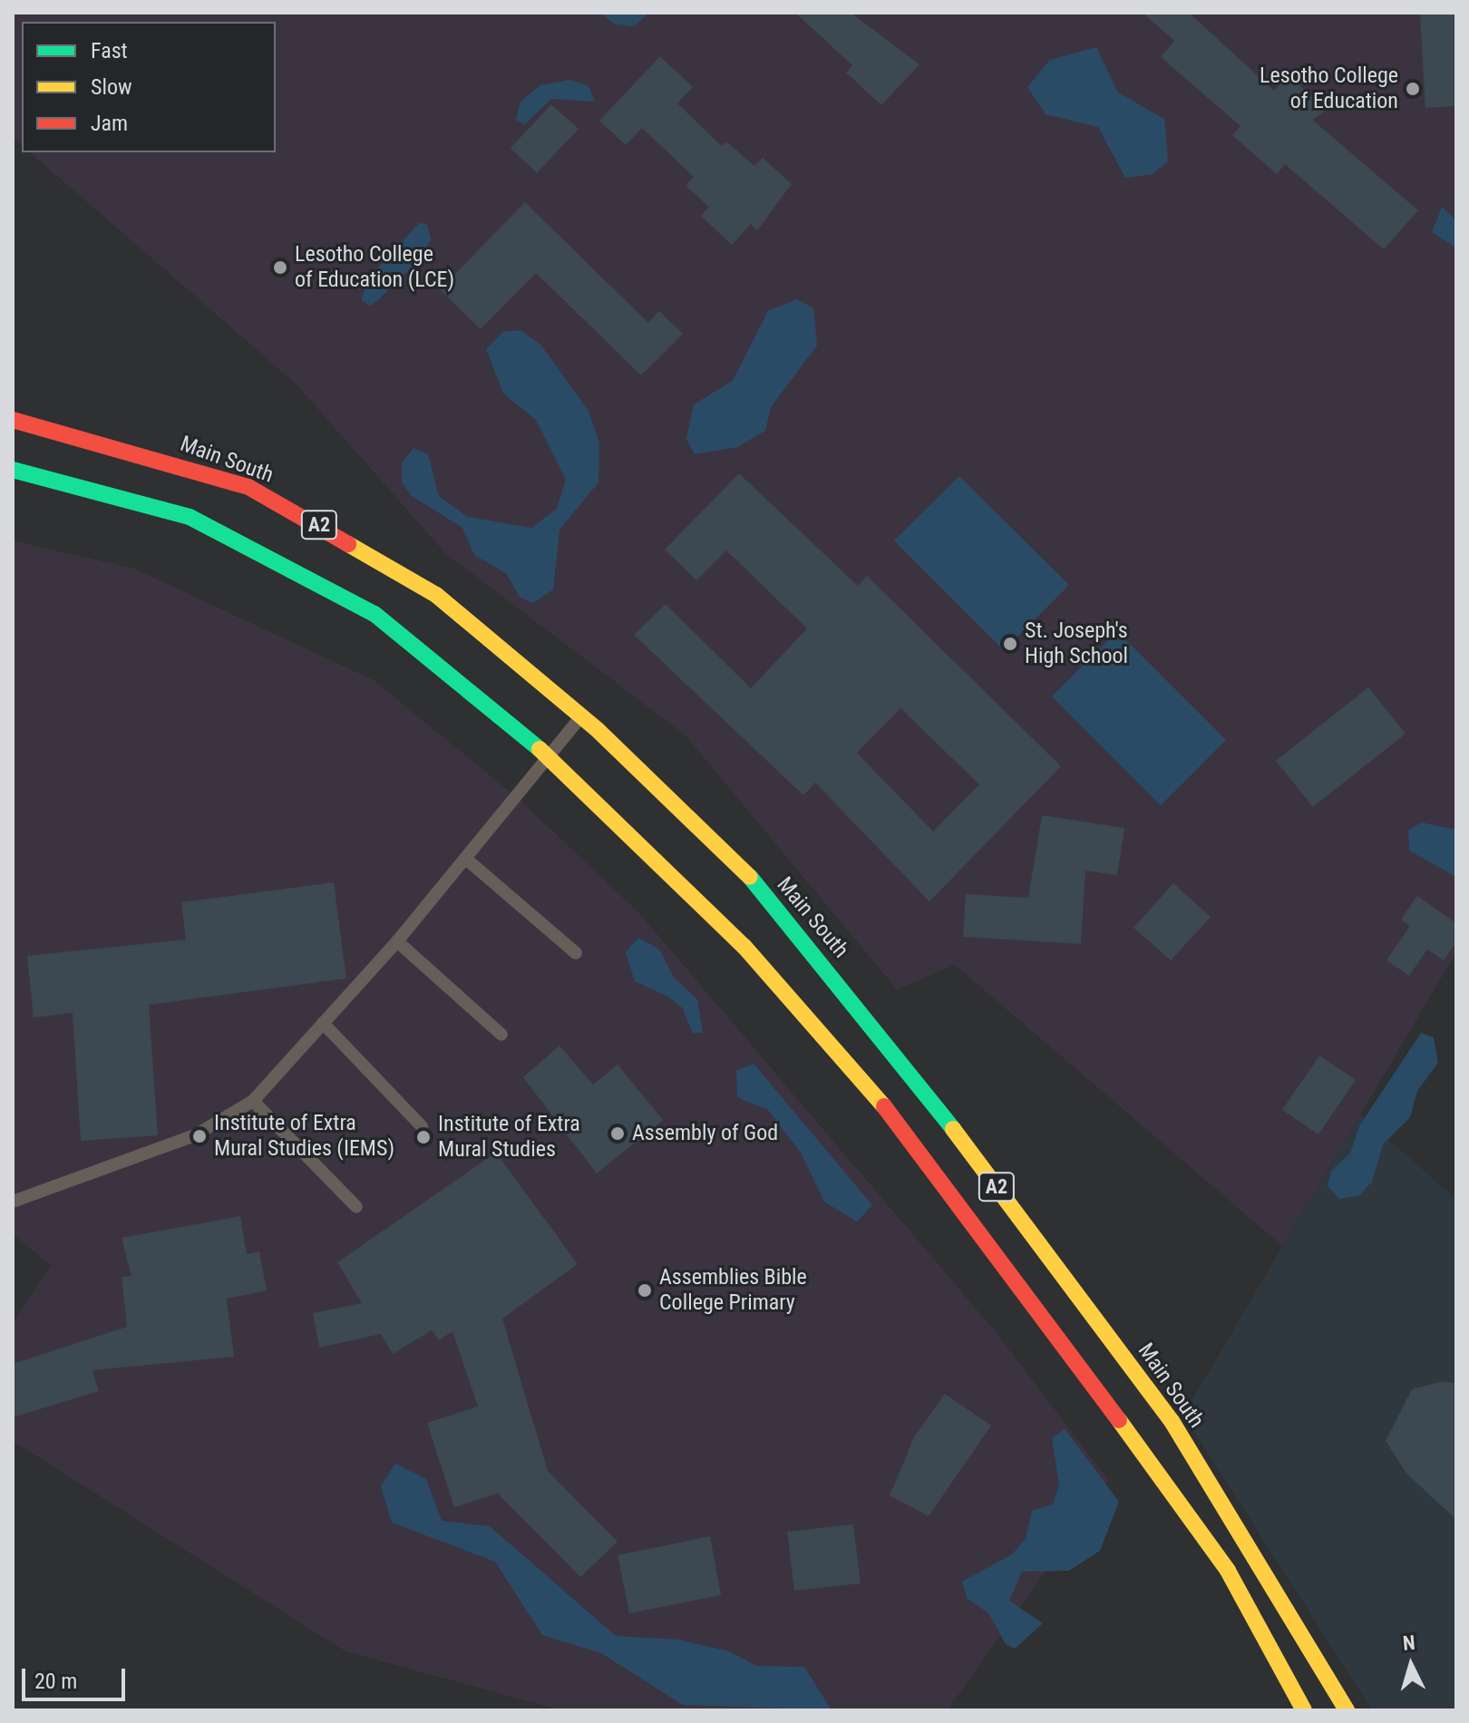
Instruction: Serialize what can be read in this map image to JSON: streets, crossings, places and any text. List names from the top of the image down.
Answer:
{
  "streets": {
    "highway": ["Main South", "A2"]
  },
  "places": [
    "Lesotho College of Education",
    "Lesotho College of Education (LCE)",
    "St. Joseph's High School",
    "Assembly of God",
    "Institute of Extra Mural Studies (IEMS)",
    "Institute of Extra Mural Studies",
    "Assemblies Bible College Primary"
  ],
  "legend": ["Fast", "Slow", "Jam"],
  "scale_bar": "20 m",
  "north": "top"
}
